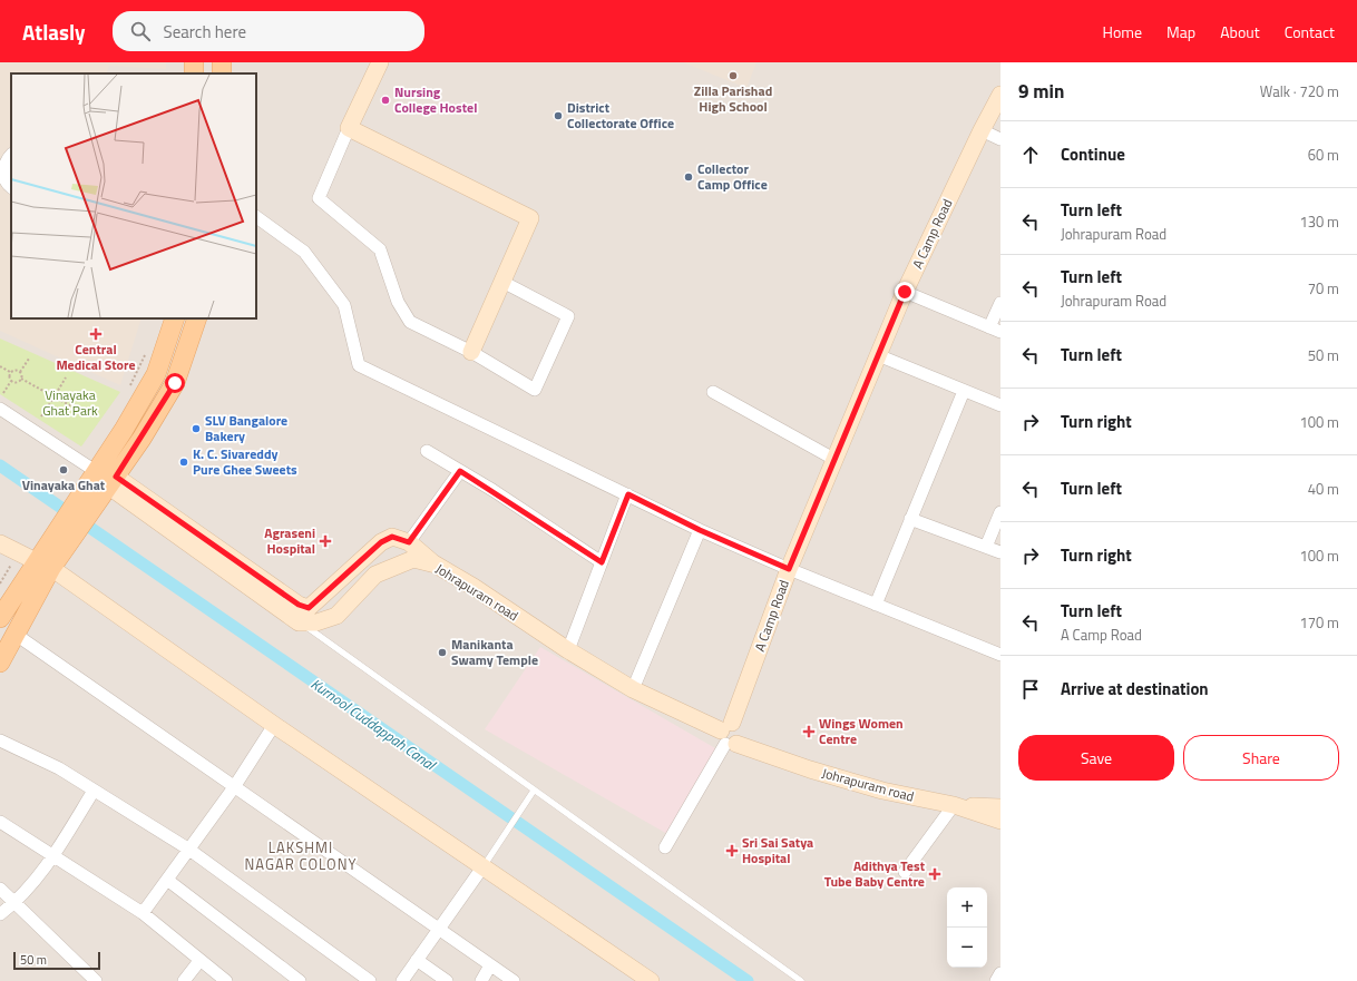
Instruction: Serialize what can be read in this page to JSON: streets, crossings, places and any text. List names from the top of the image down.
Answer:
{
  "streets": {
    "street": ["A Camp Road", "Johrapuram road"]
  },
  "crossings": [
    ["A Camp Road", "Johrapuram road"]
  ],
  "districts": ["LAKSHMI NAGAR COLONY"],
  "water": ["Kurnool Cuddappah Canal"],
  "parks": ["Vinayaka Ghat Park"],
  "places": {
    "other": [
      "Zilla Parishad High School",
      "Nursing College Hostel",
      "District Collectorate Office",
      "Collector Camp Office",
      "SLV Bangalore Bakery",
      "K. C. Sivareddy Pure Ghee Sweets",
      "Vinayaka Ghat",
      "Manikanta Swamy Temple"
    ],
    "health": [
      "Central Medical Store",
      "Agraseni Hospital",
      "Wings Women Centre",
      "Sri Sai Satya Hospital",
      "Adithya Test Tube Baby Centre"
    ]
  },
  "scale_bar": "50 m",
  "page": {
    "header": "Atlasly",
    "search": "Search here",
    "nav": [
      "Home",
      "Map",
      "About",
      "Contact"
    ],
    "heading": ["9 min", "Walk · 720 m"],
    "list": [
      ["Continue", "60 m"],
      ["Turn left", "Johrapuram Road", "130 m"],
      ["Turn left", "Johrapuram Road", "70 m"],
      ["Turn left", "50 m"],
      ["Turn right", "100 m"],
      ["Turn left", "40 m"],
      ["Turn right", "100 m"],
      ["Turn left", "A Camp Road", "170 m"],
      "Arrive at destination"
    ],
    "buttons": ["Save", "Share"],
    "map_buttons": ["+", "−"],
    "scale": "50 m"
  }
}
